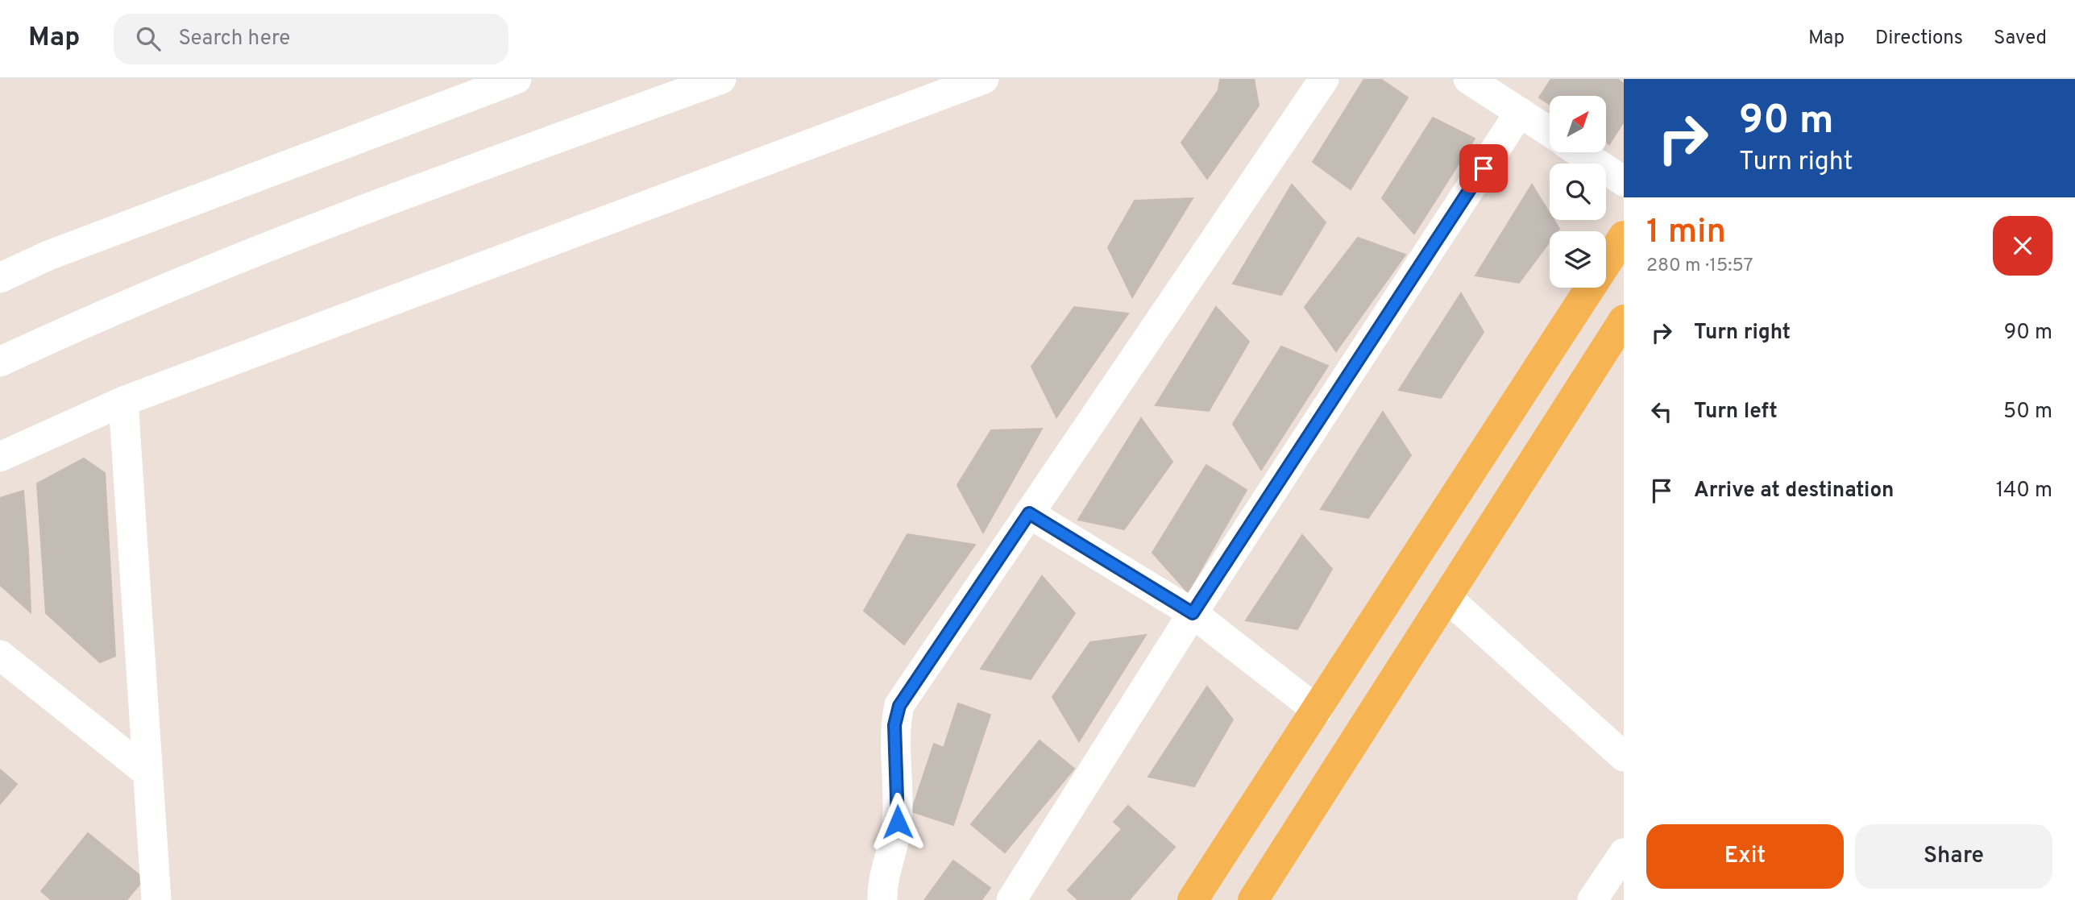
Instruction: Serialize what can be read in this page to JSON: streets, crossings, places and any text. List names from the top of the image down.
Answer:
{
  "north": "top right",
  "page": {
    "header": "Map",
    "search": "Search here",
    "nav": ["Map", "Directions", "Saved"],
    "turn": ["90 m", "Turn right"],
    "heading": ["1 min", "280 m · 15:57"],
    "list": [
      {
        "name": "Turn right",
        "value": "90 m"
      },
      {
        "name": "Turn left",
        "value": "50 m"
      },
      {
        "name": "Arrive at destination",
        "value": "140 m"
      }
    ],
    "buttons": ["Exit", "Share"]
  }
}
